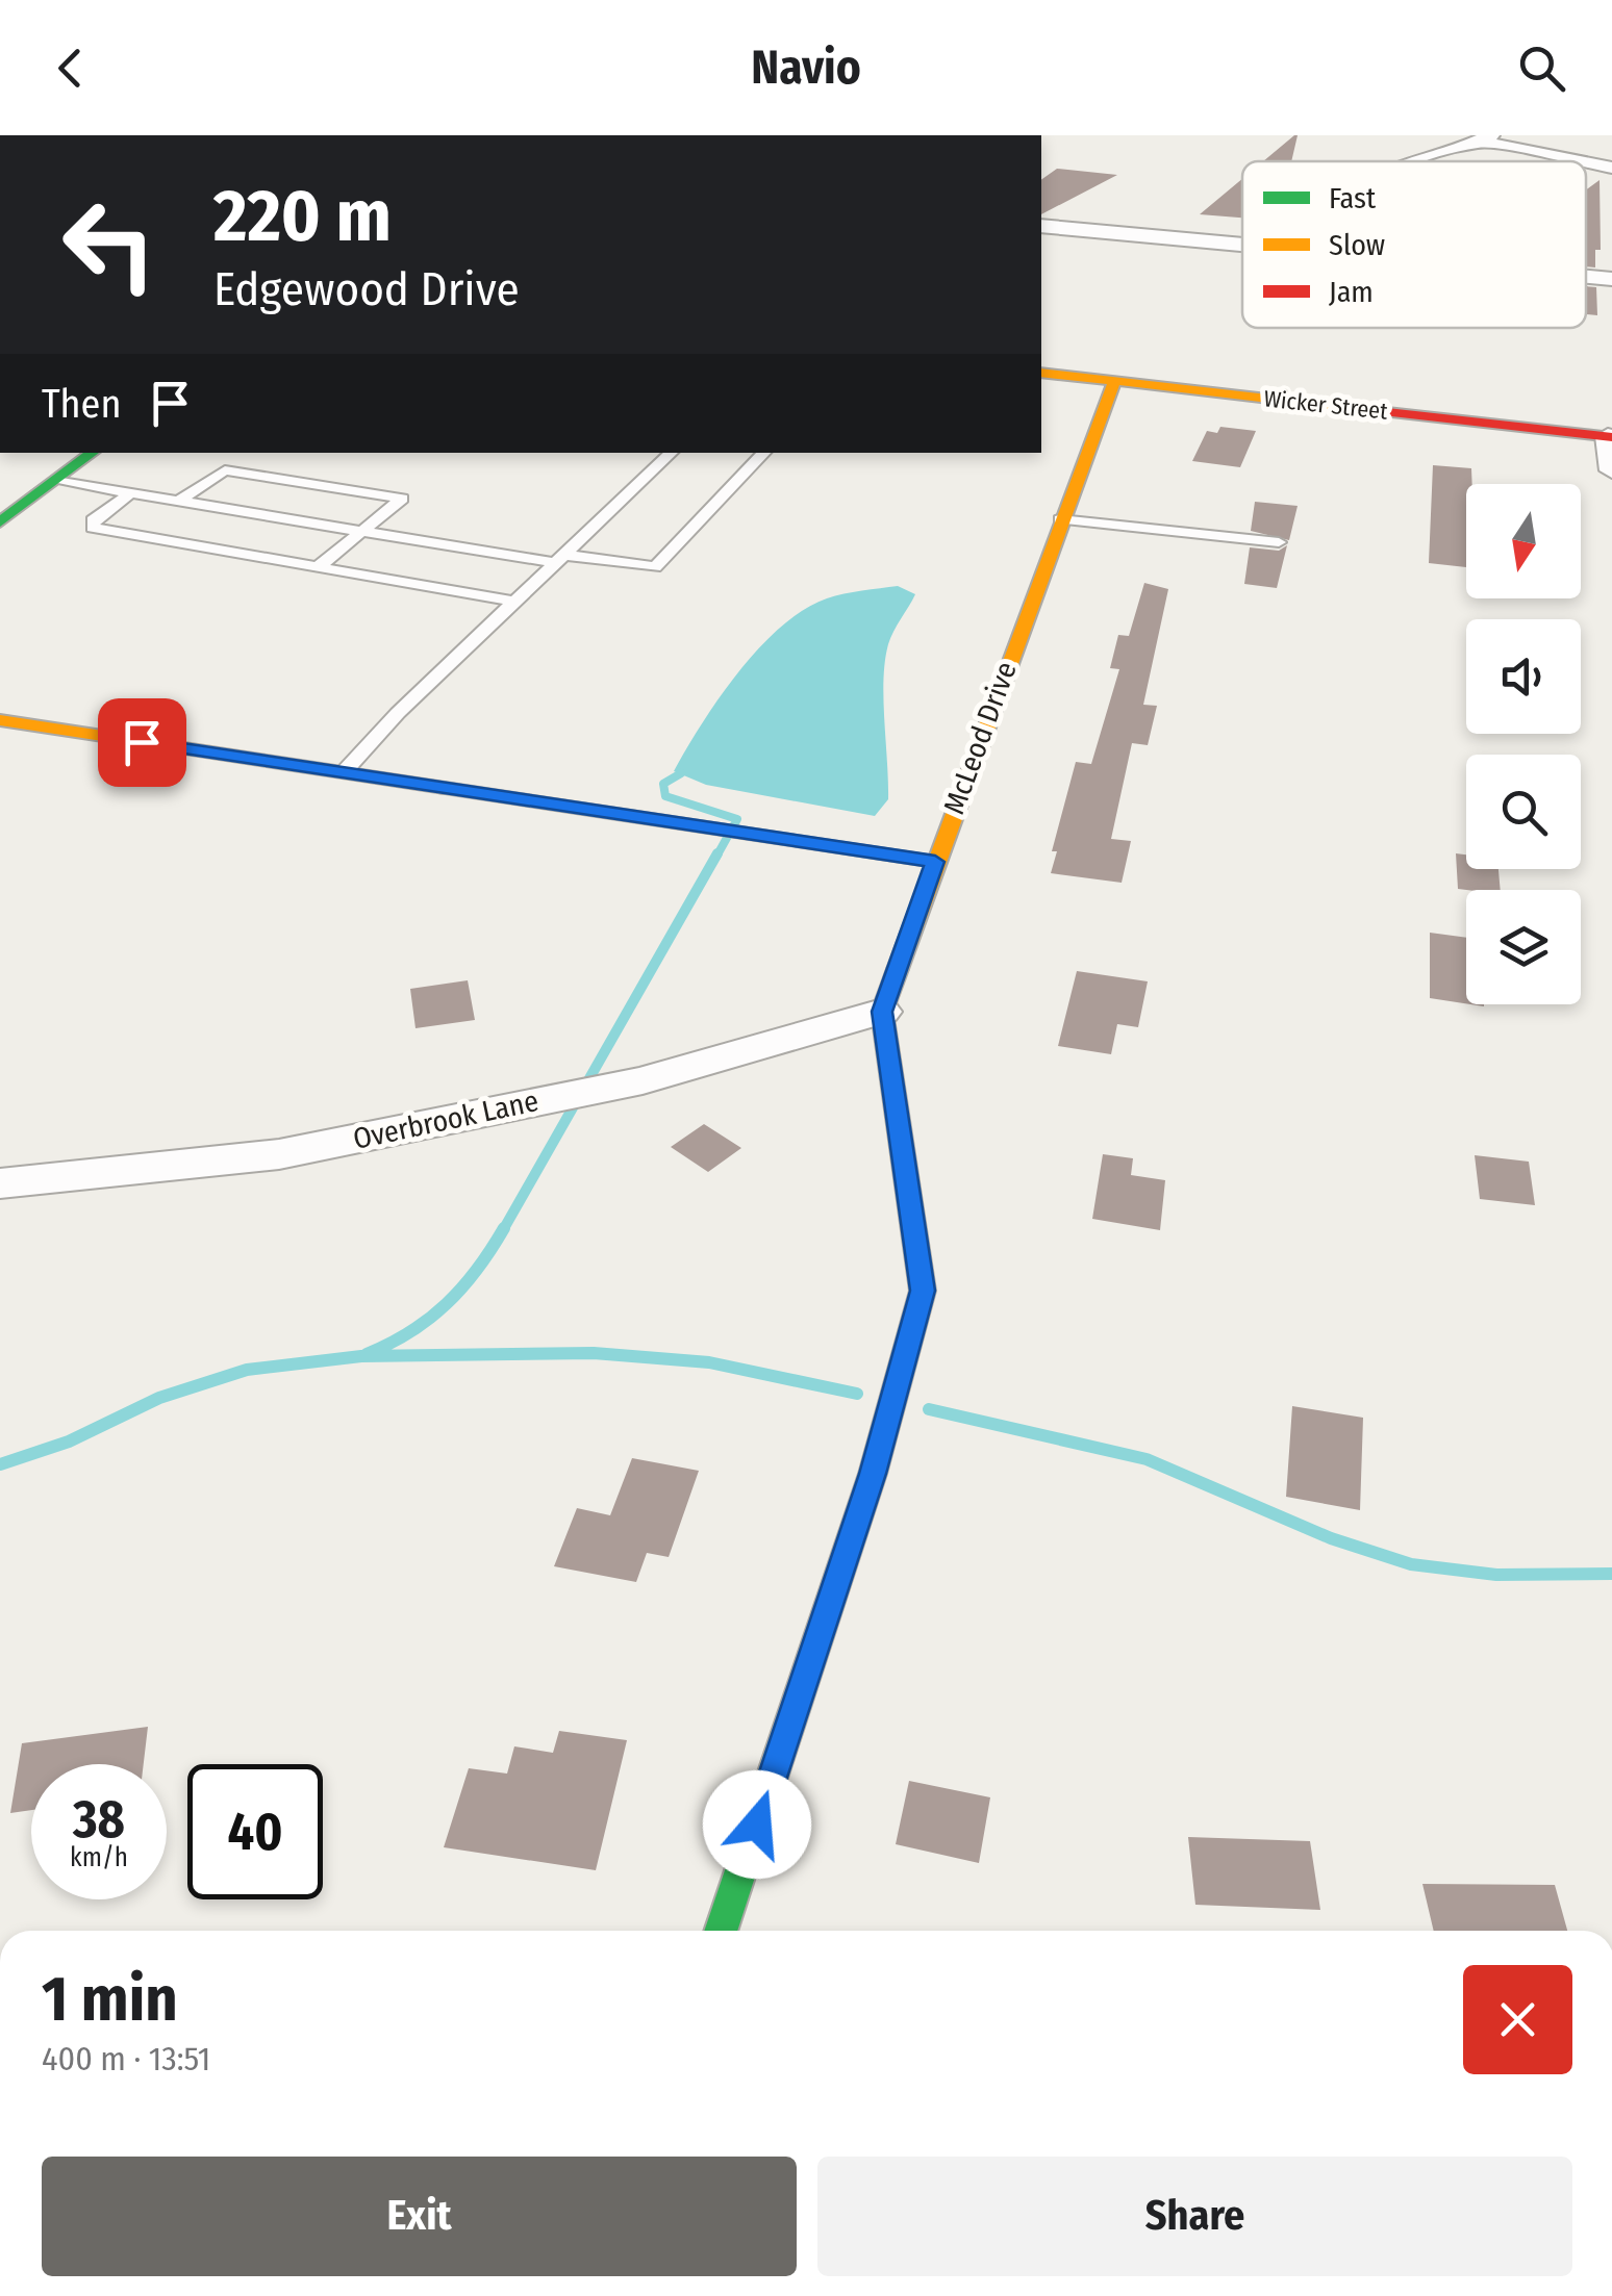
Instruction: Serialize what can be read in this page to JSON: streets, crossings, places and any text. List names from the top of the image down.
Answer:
{
  "streets": {
    "street": ["Wicker Street", "McLeod Drive", "Overbrook Lane"]
  },
  "crossings": [
    ["Wicker Street", "McLeod Drive"],
    ["McLeod Drive", "Overbrook Lane"]
  ],
  "legend": ["Fast", "Slow", "Jam"],
  "north": "bottom",
  "page": {
    "header": "Navio",
    "turn": ["220 m", "Edgewood Drive"],
    "then": "Then",
    "speed": "38 km/h",
    "limit": "40",
    "heading": ["1 min", "400 m · 13:51"],
    "buttons": ["Exit", "Share"]
  }
}
